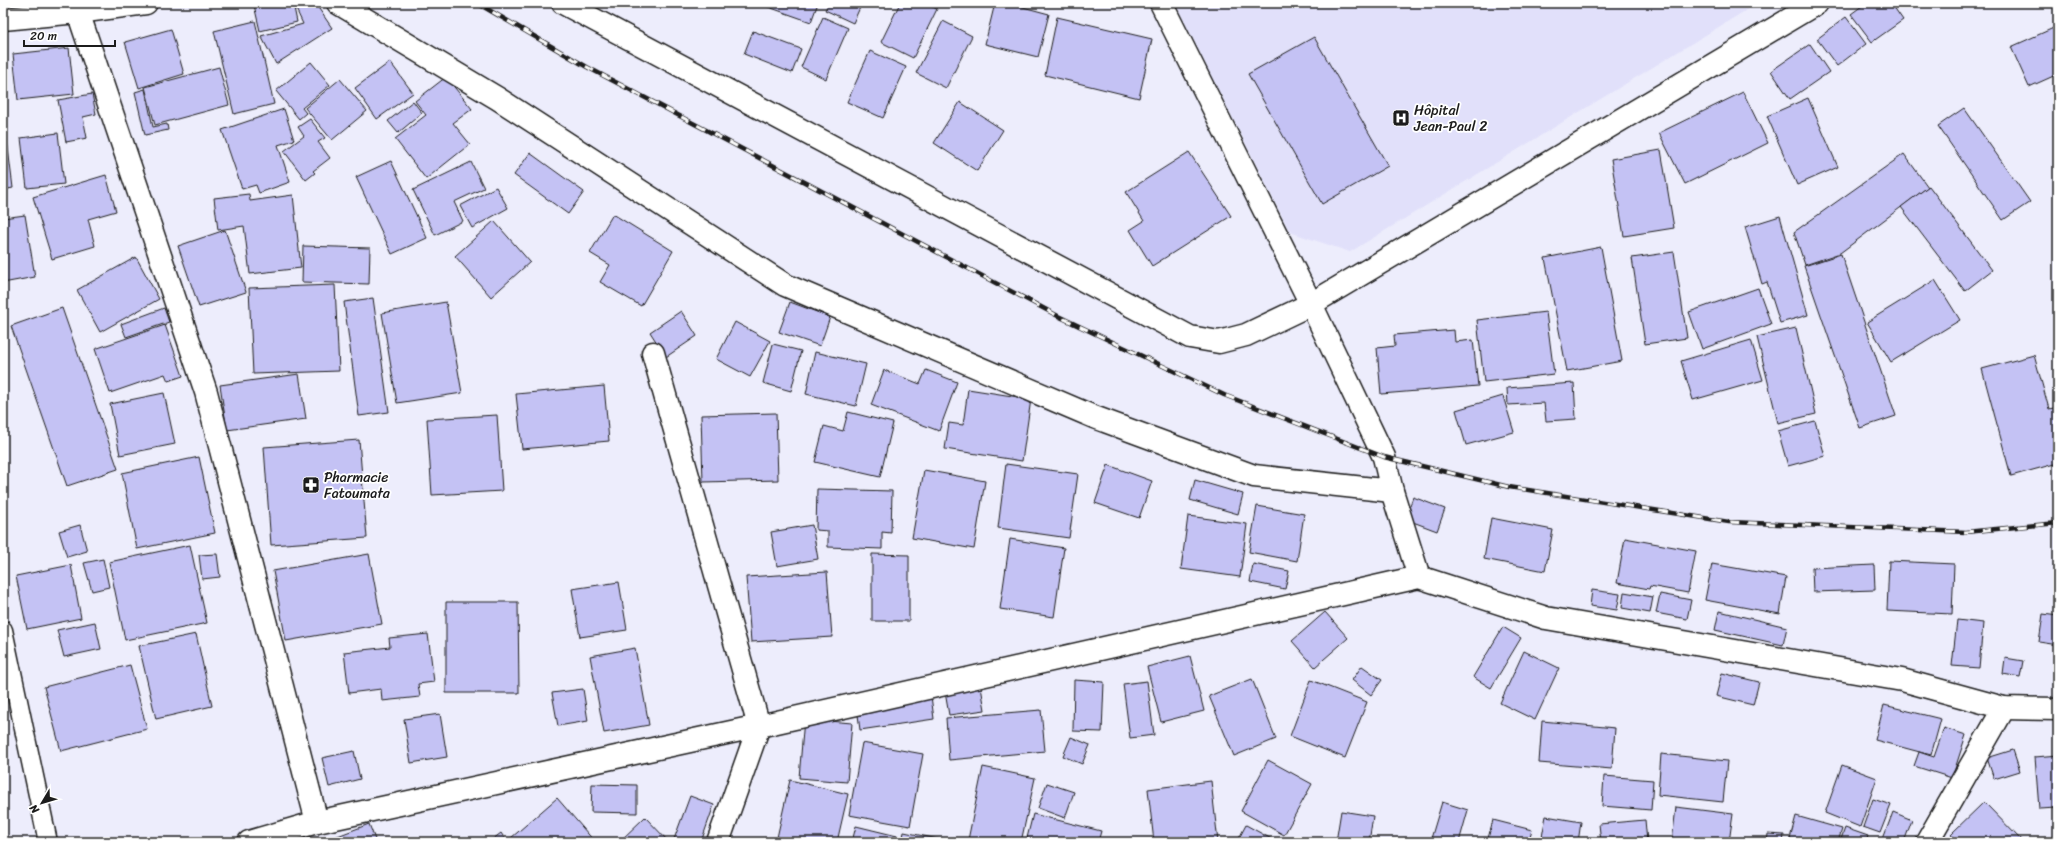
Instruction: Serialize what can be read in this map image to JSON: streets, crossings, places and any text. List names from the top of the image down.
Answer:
{
  "places": {
    "hospital": ["Hôpital Jean-Paul 2"],
    "pharmacy": ["Pharmacie Fatoumata"]
  },
  "scale_bar": "20 m",
  "north": "bottom left"
}
